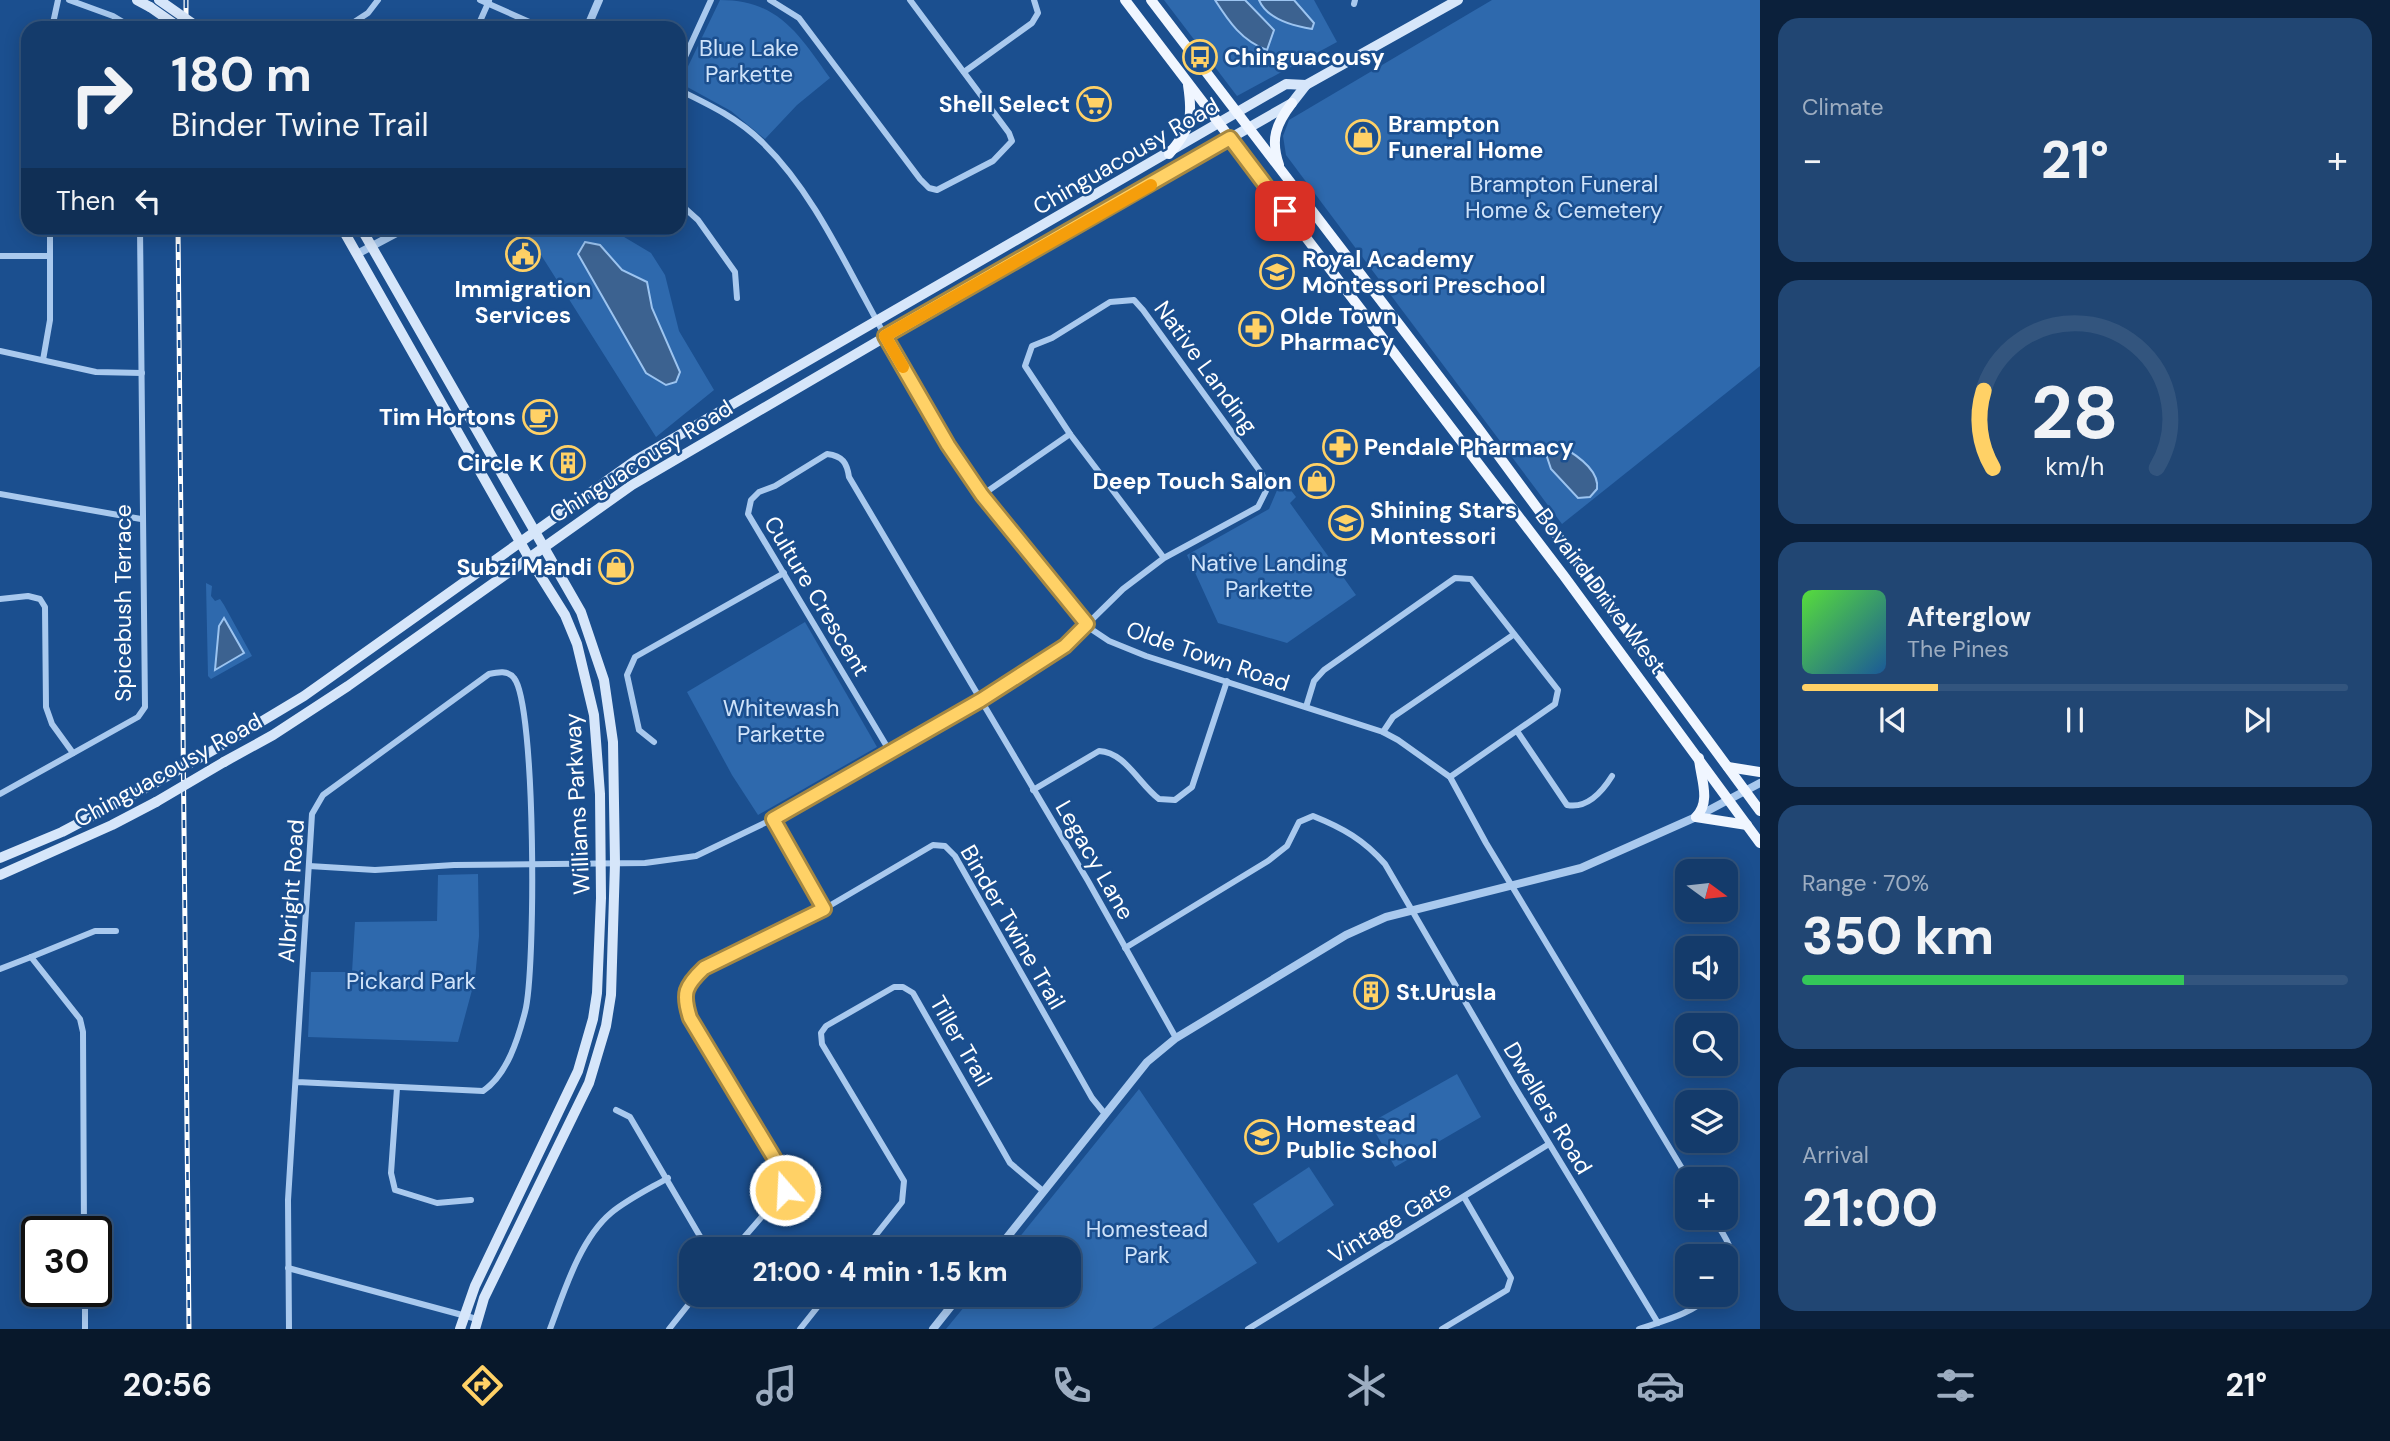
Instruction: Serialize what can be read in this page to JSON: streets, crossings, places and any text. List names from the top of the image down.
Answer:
{
  "streets": {
    "main road": ["Chinguacousy Road", "Bovaird Drive West", "Williams Parkway"],
    "street": [
      "Native Landing",
      "Culture Crescent",
      "Spicebush Terrace",
      "Olde Town Road",
      "Legacy Lane",
      "Albright Road",
      "Binder Twine Trail",
      "Tiller Trail",
      "Dwellers Road",
      "Vintage Gate"
    ]
  },
  "crossings": [
    ["Chinguacousy Road", "Bovaird Drive West"],
    ["Chinguacousy Road", "Olde Town Road"],
    ["Chinguacousy Road", "Williams Parkway"],
    ["Native Landing", "Culture Crescent"],
    ["Native Landing", "Olde Town Road"],
    ["Native Landing", "Williams Parkway"],
    ["Native Landing", "Legacy Lane"],
    ["Native Landing", "Albright Road"],
    ["Culture Crescent", "Legacy Lane"],
    ["Legacy Lane", "Dwellers Road"],
    ["Dwellers Road", "Vintage Gate"]
  ],
  "parks": [
    "Blue Lake Parkette",
    "Brampton Funeral Home & Cemetery",
    "Native Landing Parkette",
    "Whitewash Parkette",
    "Pickard Park",
    "Homestead Park"
  ],
  "places": {
    "bus stop": ["Chinguacousy"],
    "supermarket": ["Shell Select"],
    "shop": ["Brampton Funeral Home", "Deep Touch Salon", "Subzi Mandi"],
    "public building": ["Immigration Services"],
    "school or university": ["Royal Academy Montessori Preschool", "Shining Stars Montessori", "Homestead Public School"],
    "pharmacy": ["Olde Town Pharmacy", "Pendale Pharmacy"],
    "cafe": ["Tim Hortons"],
    "building": ["Circle K", "St.Urusla"]
  },
  "north": "right",
  "page": {
    "tile": [
      "Climate",
      ["Range · 70%", "350 km"],
      ["Arrival", "21:00"]
    ],
    "turn": ["180 m", "Binder Twine Trail"],
    "heat": ["−", "21°", "+"],
    "then": "Then",
    "song": ["Afterglow", "The Pines"],
    "map_buttons": ["+", "−"],
    "limit": "30",
    "trip": "21:00 · 4 min · 1.5 km",
    "tabs": ["20:56", "21°"],
    "gauge": ["28", "km/h"]
  }
}
